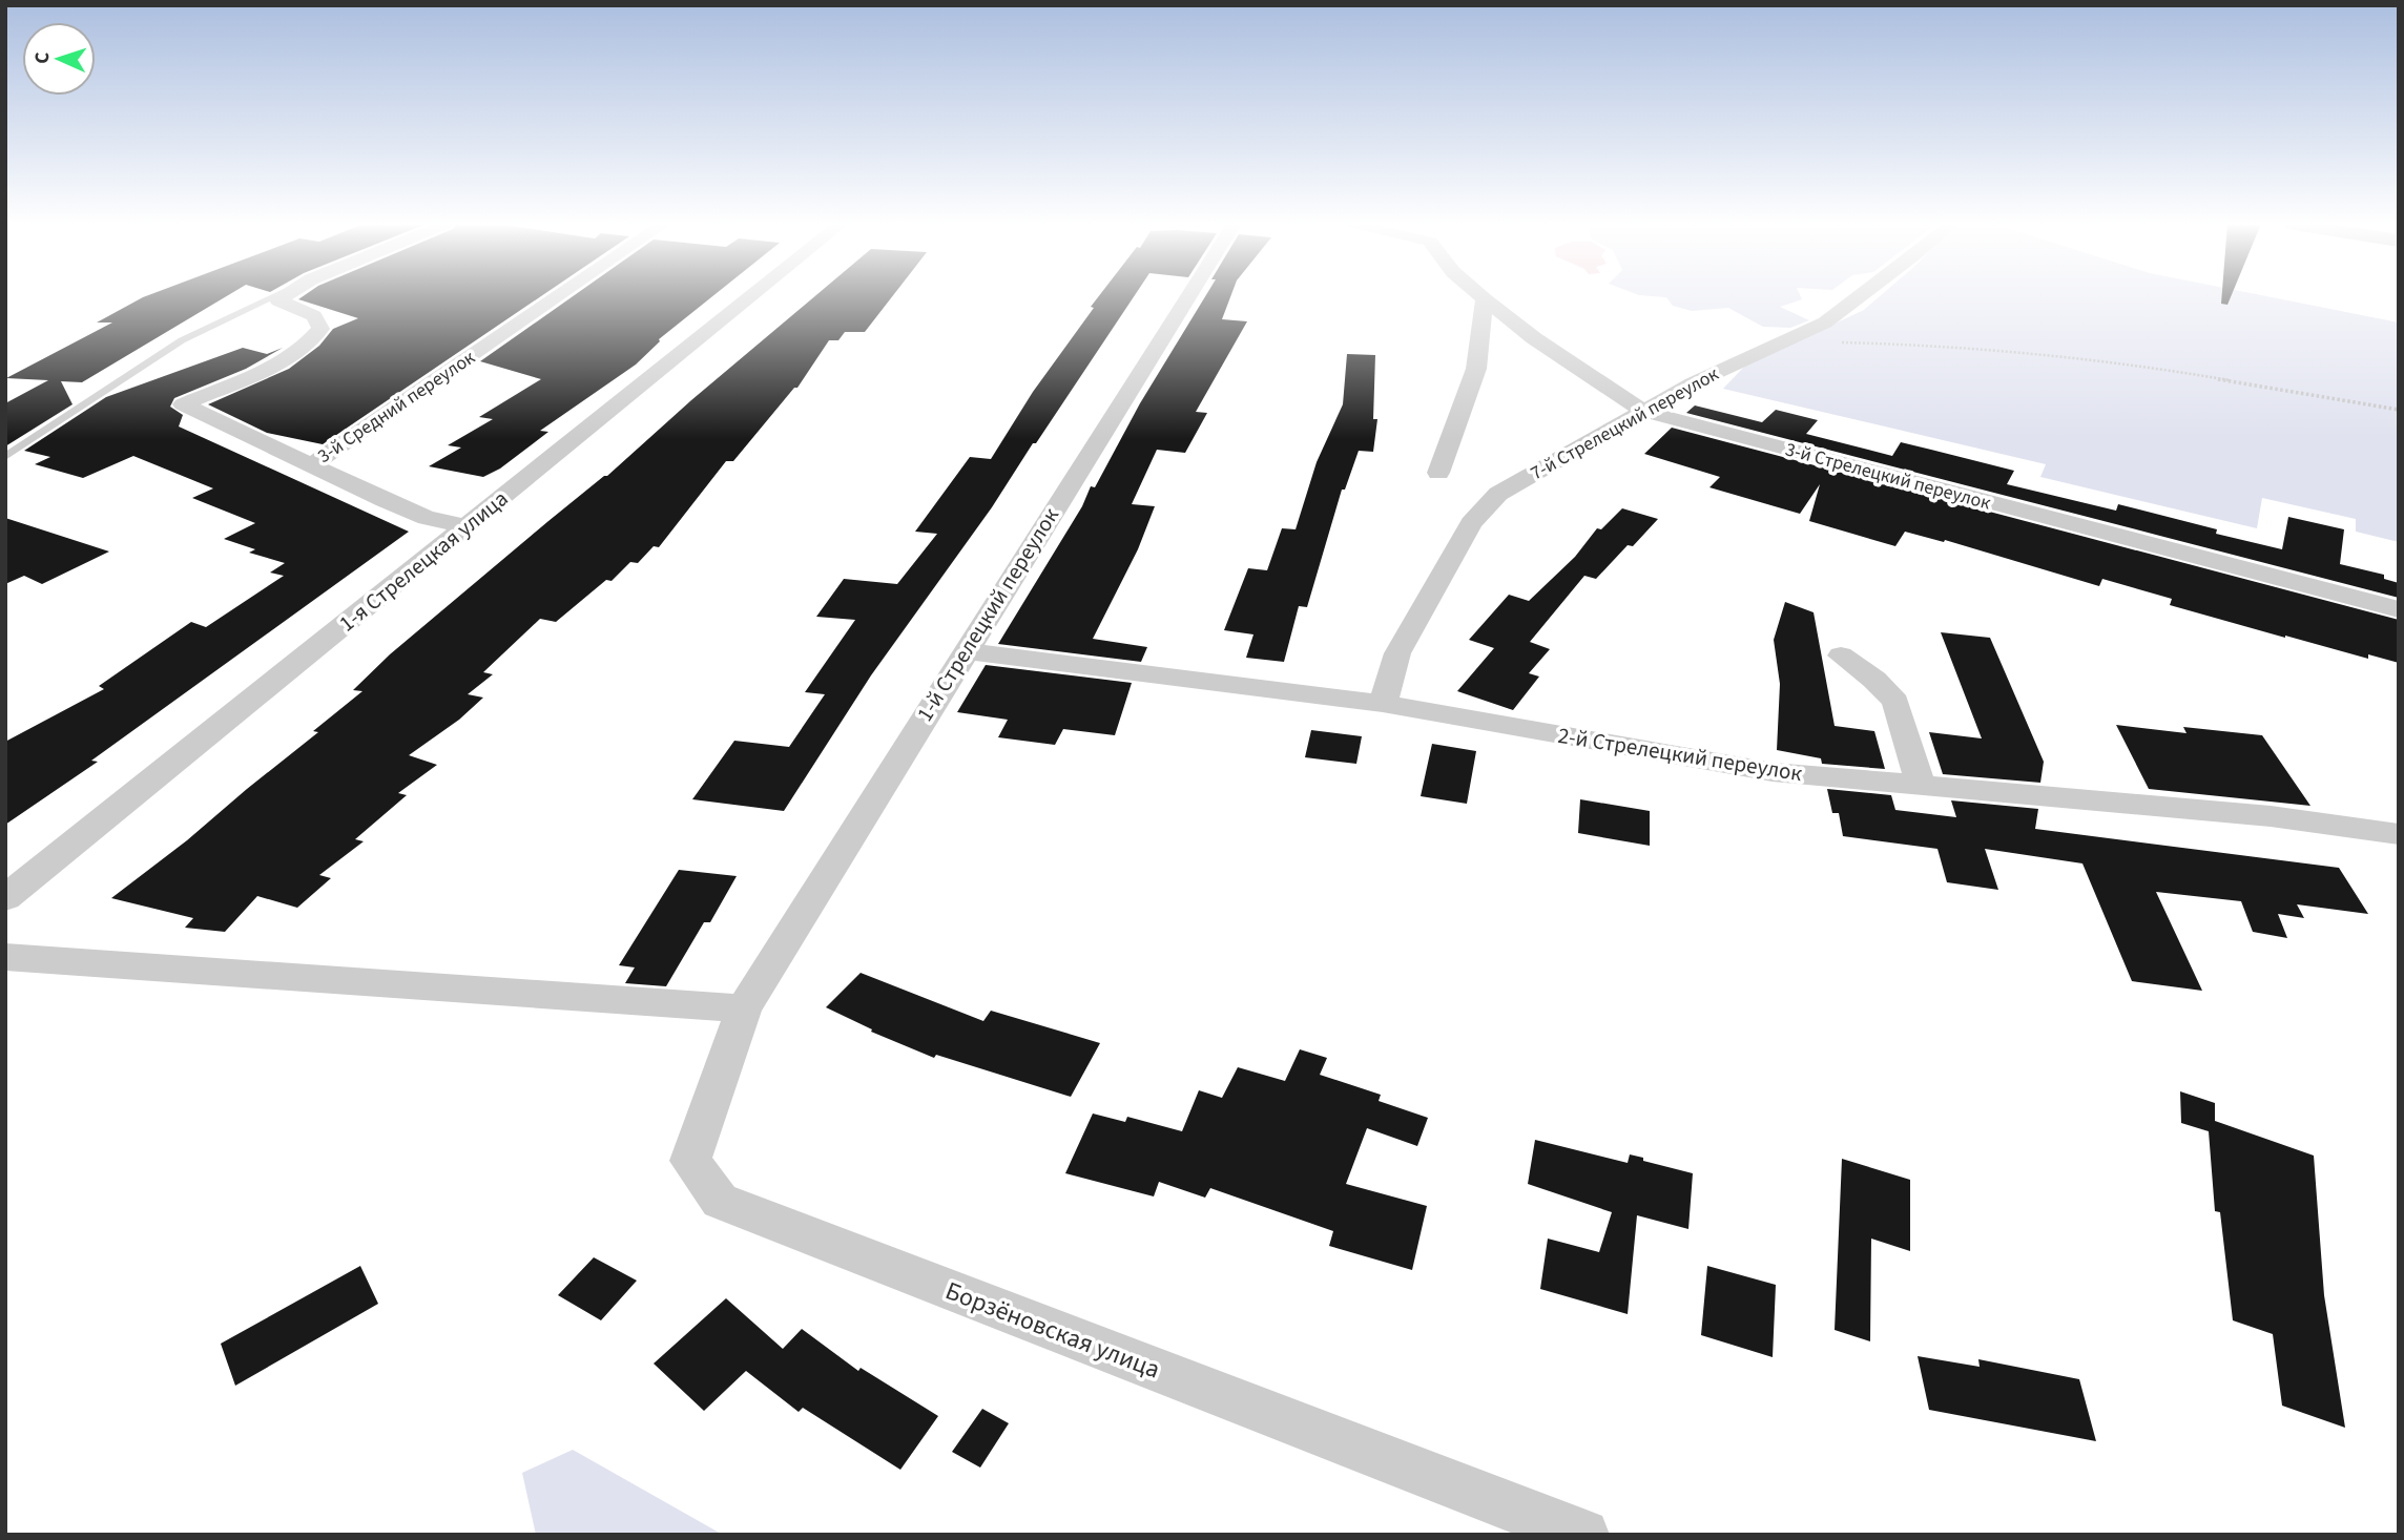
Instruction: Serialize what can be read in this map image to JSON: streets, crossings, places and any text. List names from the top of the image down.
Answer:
{
  "streets": {
    "street": [
      "3-й Средний переулок",
      "7-й Стрелецкий переулок",
      "3-й Стрелецкий переулок",
      "1-я Стрелецкая улица",
      "1-й Стрелецкий переулок",
      "2-й Стрелецкий переулок",
      "Борзёновская улица"
    ]
  },
  "crossings": [
    ["7-й Стрелецкий переулок", "3-й Стрелецкий переулок"],
    ["7-й Стрелецкий переулок", "2-й Стрелецкий переулок"],
    ["1-й Стрелецкий переулок", "2-й Стрелецкий переулок"],
    ["1-й Стрелецкий переулок", "Борзёновская улица"]
  ],
  "north": "left"
}
